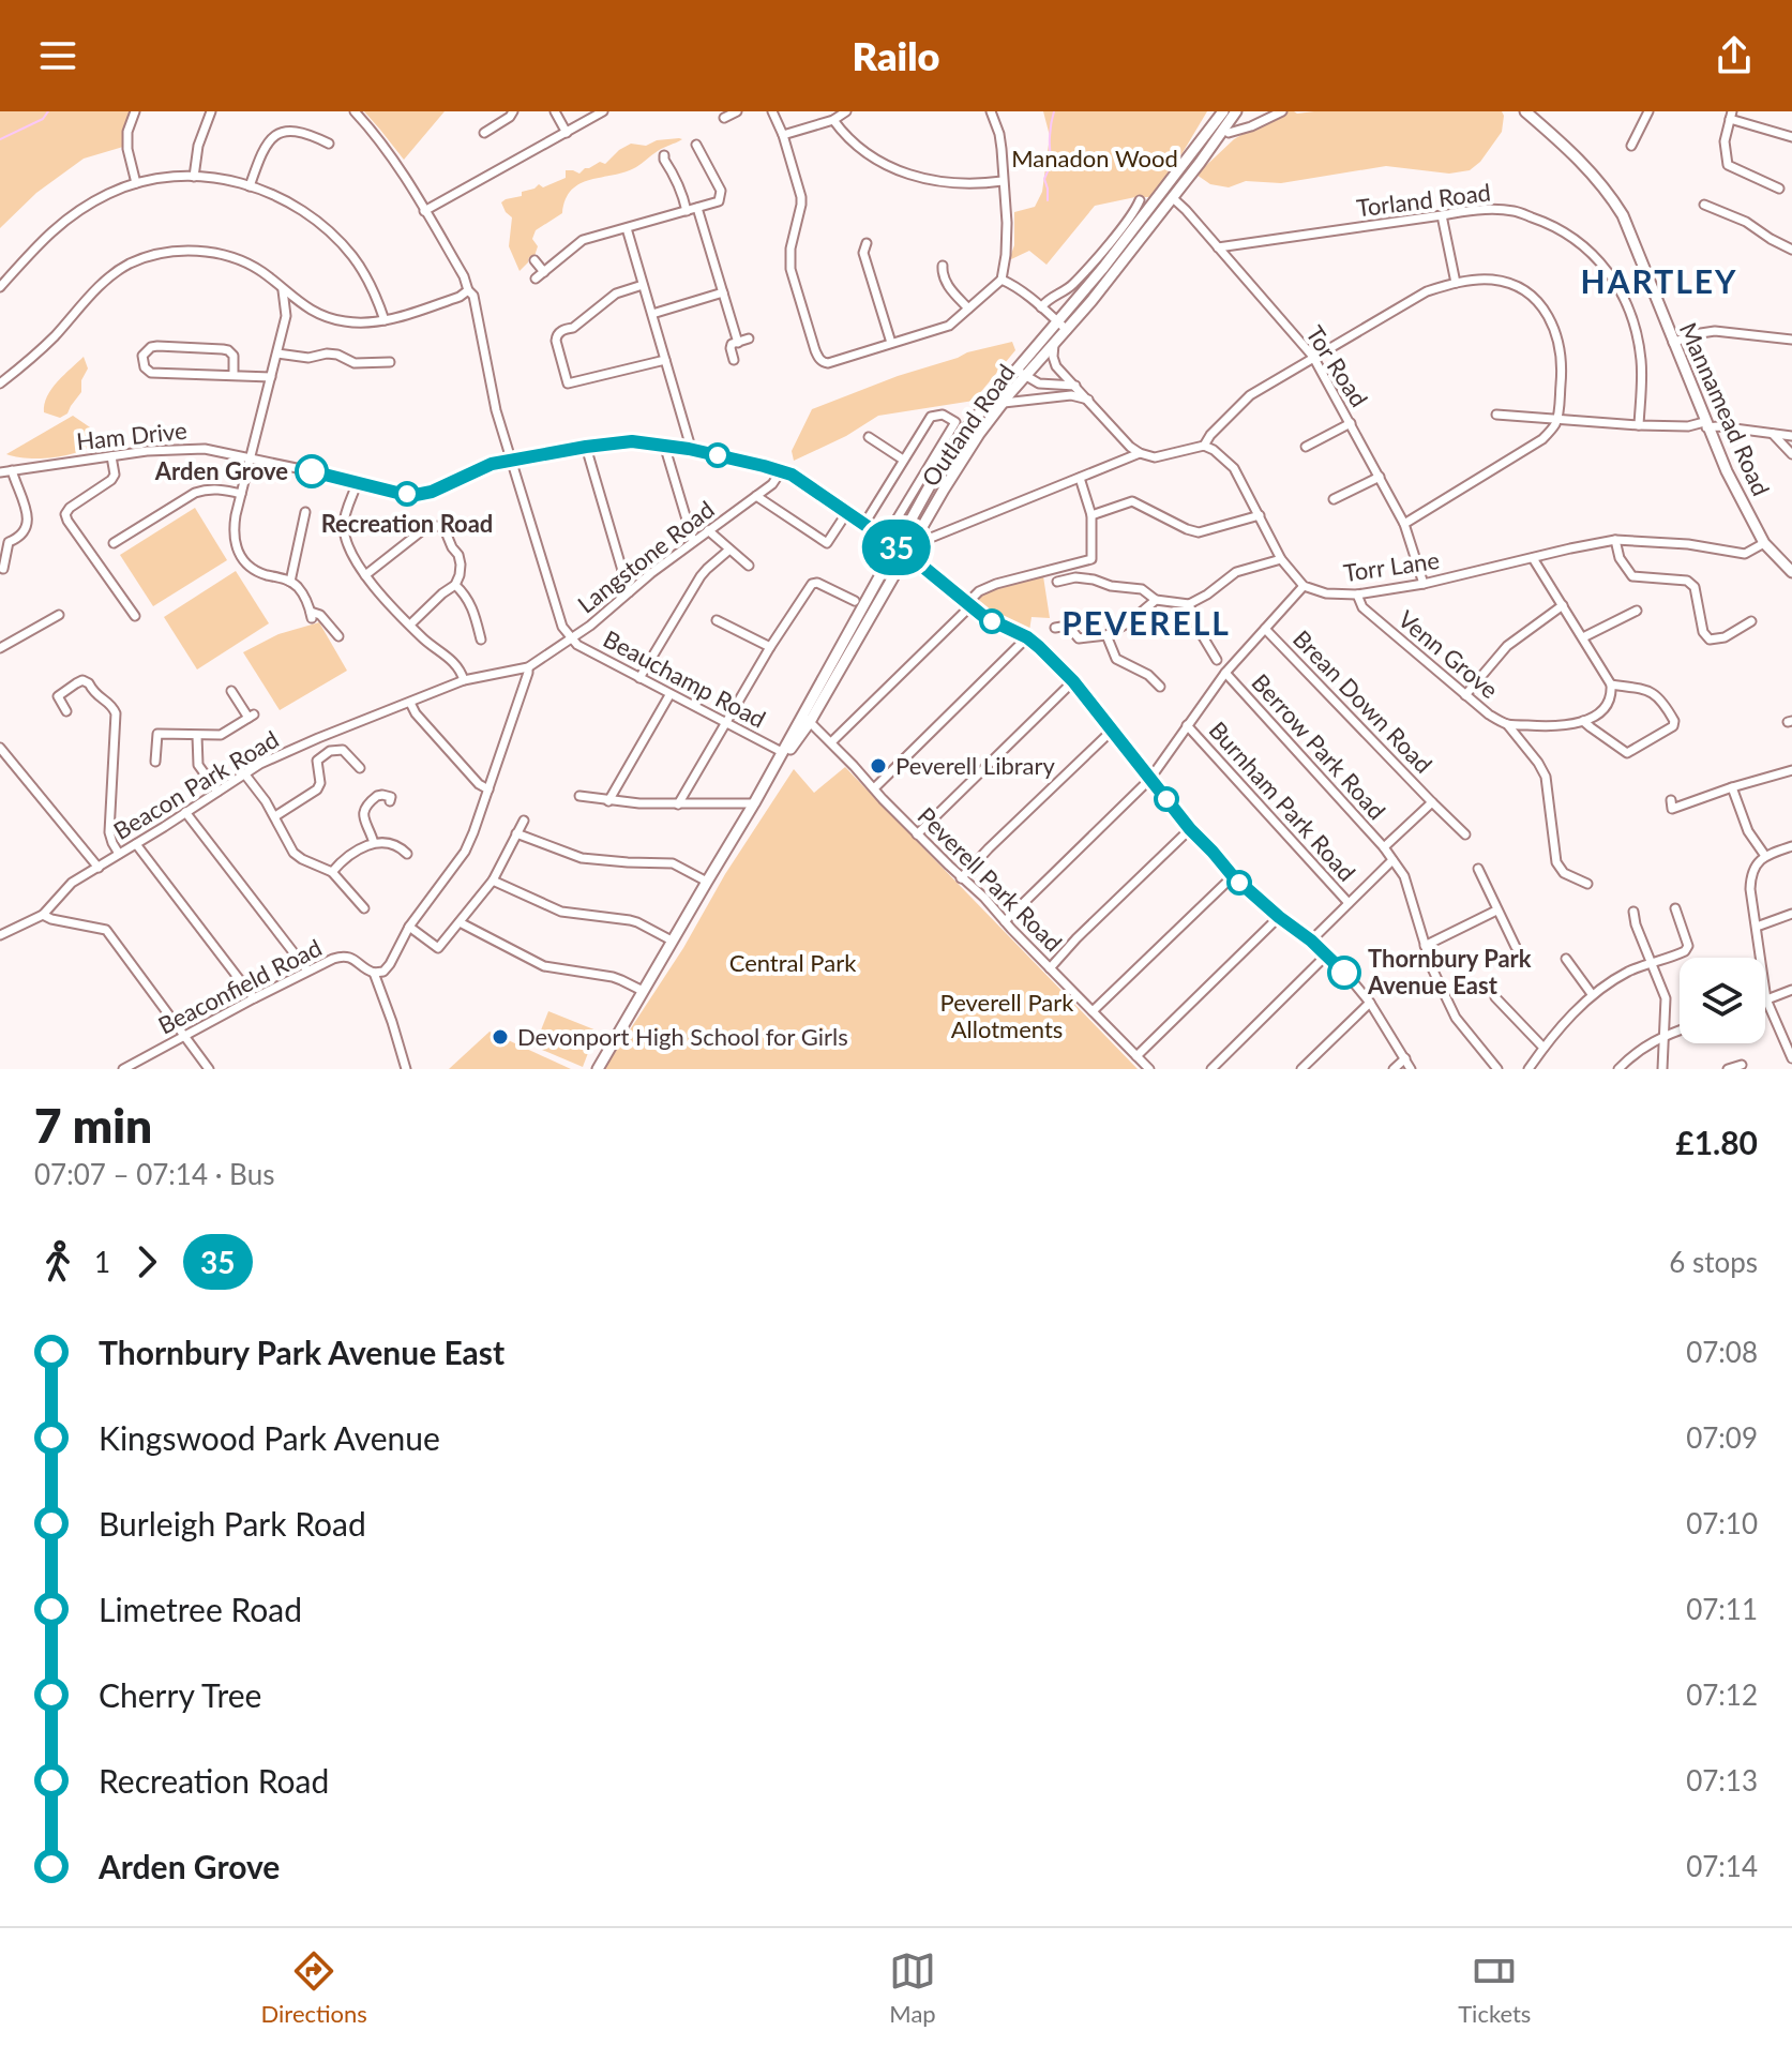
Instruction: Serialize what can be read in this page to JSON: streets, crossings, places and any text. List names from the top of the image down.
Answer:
{
  "streets": {
    "main road": ["Mannamead Road", "Outland Road"],
    "street": [
      "Torland Road",
      "Tor Road",
      "Ham Drive",
      "Langstone Road",
      "Torr Lane",
      "Venn Grove",
      "Beauchamp Road",
      "Brean Down Road",
      "Berrow Park Road",
      "Beacon Park Road",
      "Burnham Park Road",
      "Peverell Park Road",
      "Beaconfield Road"
    ]
  },
  "crossings": [
    ["Torland Road", "Tor Road"],
    ["Tor Road", "Outland Road"],
    ["Tor Road", "Torr Lane"],
    ["Mannamead Road", "Torr Lane"],
    ["Outland Road", "Ham Drive"],
    ["Outland Road", "Beauchamp Road"],
    ["Outland Road", "Peverell Park Road"],
    ["Ham Drive", "Langstone Road"],
    ["Langstone Road", "Beauchamp Road"],
    ["Langstone Road", "Beacon Park Road"],
    ["Torr Lane", "Venn Grove"]
  ],
  "districts": ["HARTLEY", "PEVERELL"],
  "parks": ["Manadon Wood", "Central Park", "Peverell Park Allotments"],
  "places": [
    "Arden Grove",
    "Recreation Road",
    "Peverell Library",
    "Thornbury Park Avenue East",
    "Devonport High School for Girls"
  ],
  "lines": ["bus line 35"],
  "page": {
    "header": "Railo",
    "on_map": "35",
    "heading": ["7 min", "07:07 – 07:14 · Bus", "£1.80"],
    "legs": ["1", "35", "6 stops"],
    "list": [
      {
        "name": "Thornbury Park Avenue East",
        "value": "07:08"
      },
      {
        "name": "Kingswood Park Avenue",
        "value": "07:09"
      },
      {
        "name": "Burleigh Park Road",
        "value": "07:10"
      },
      {
        "name": "Limetree Road",
        "value": "07:11"
      },
      {
        "name": "Cherry Tree",
        "value": "07:12"
      },
      {
        "name": "Recreation Road",
        "value": "07:13"
      },
      {
        "name": "Arden Grove",
        "value": "07:14"
      }
    ],
    "tabs": ["Directions", "Map", "Tickets"]
  }
}
